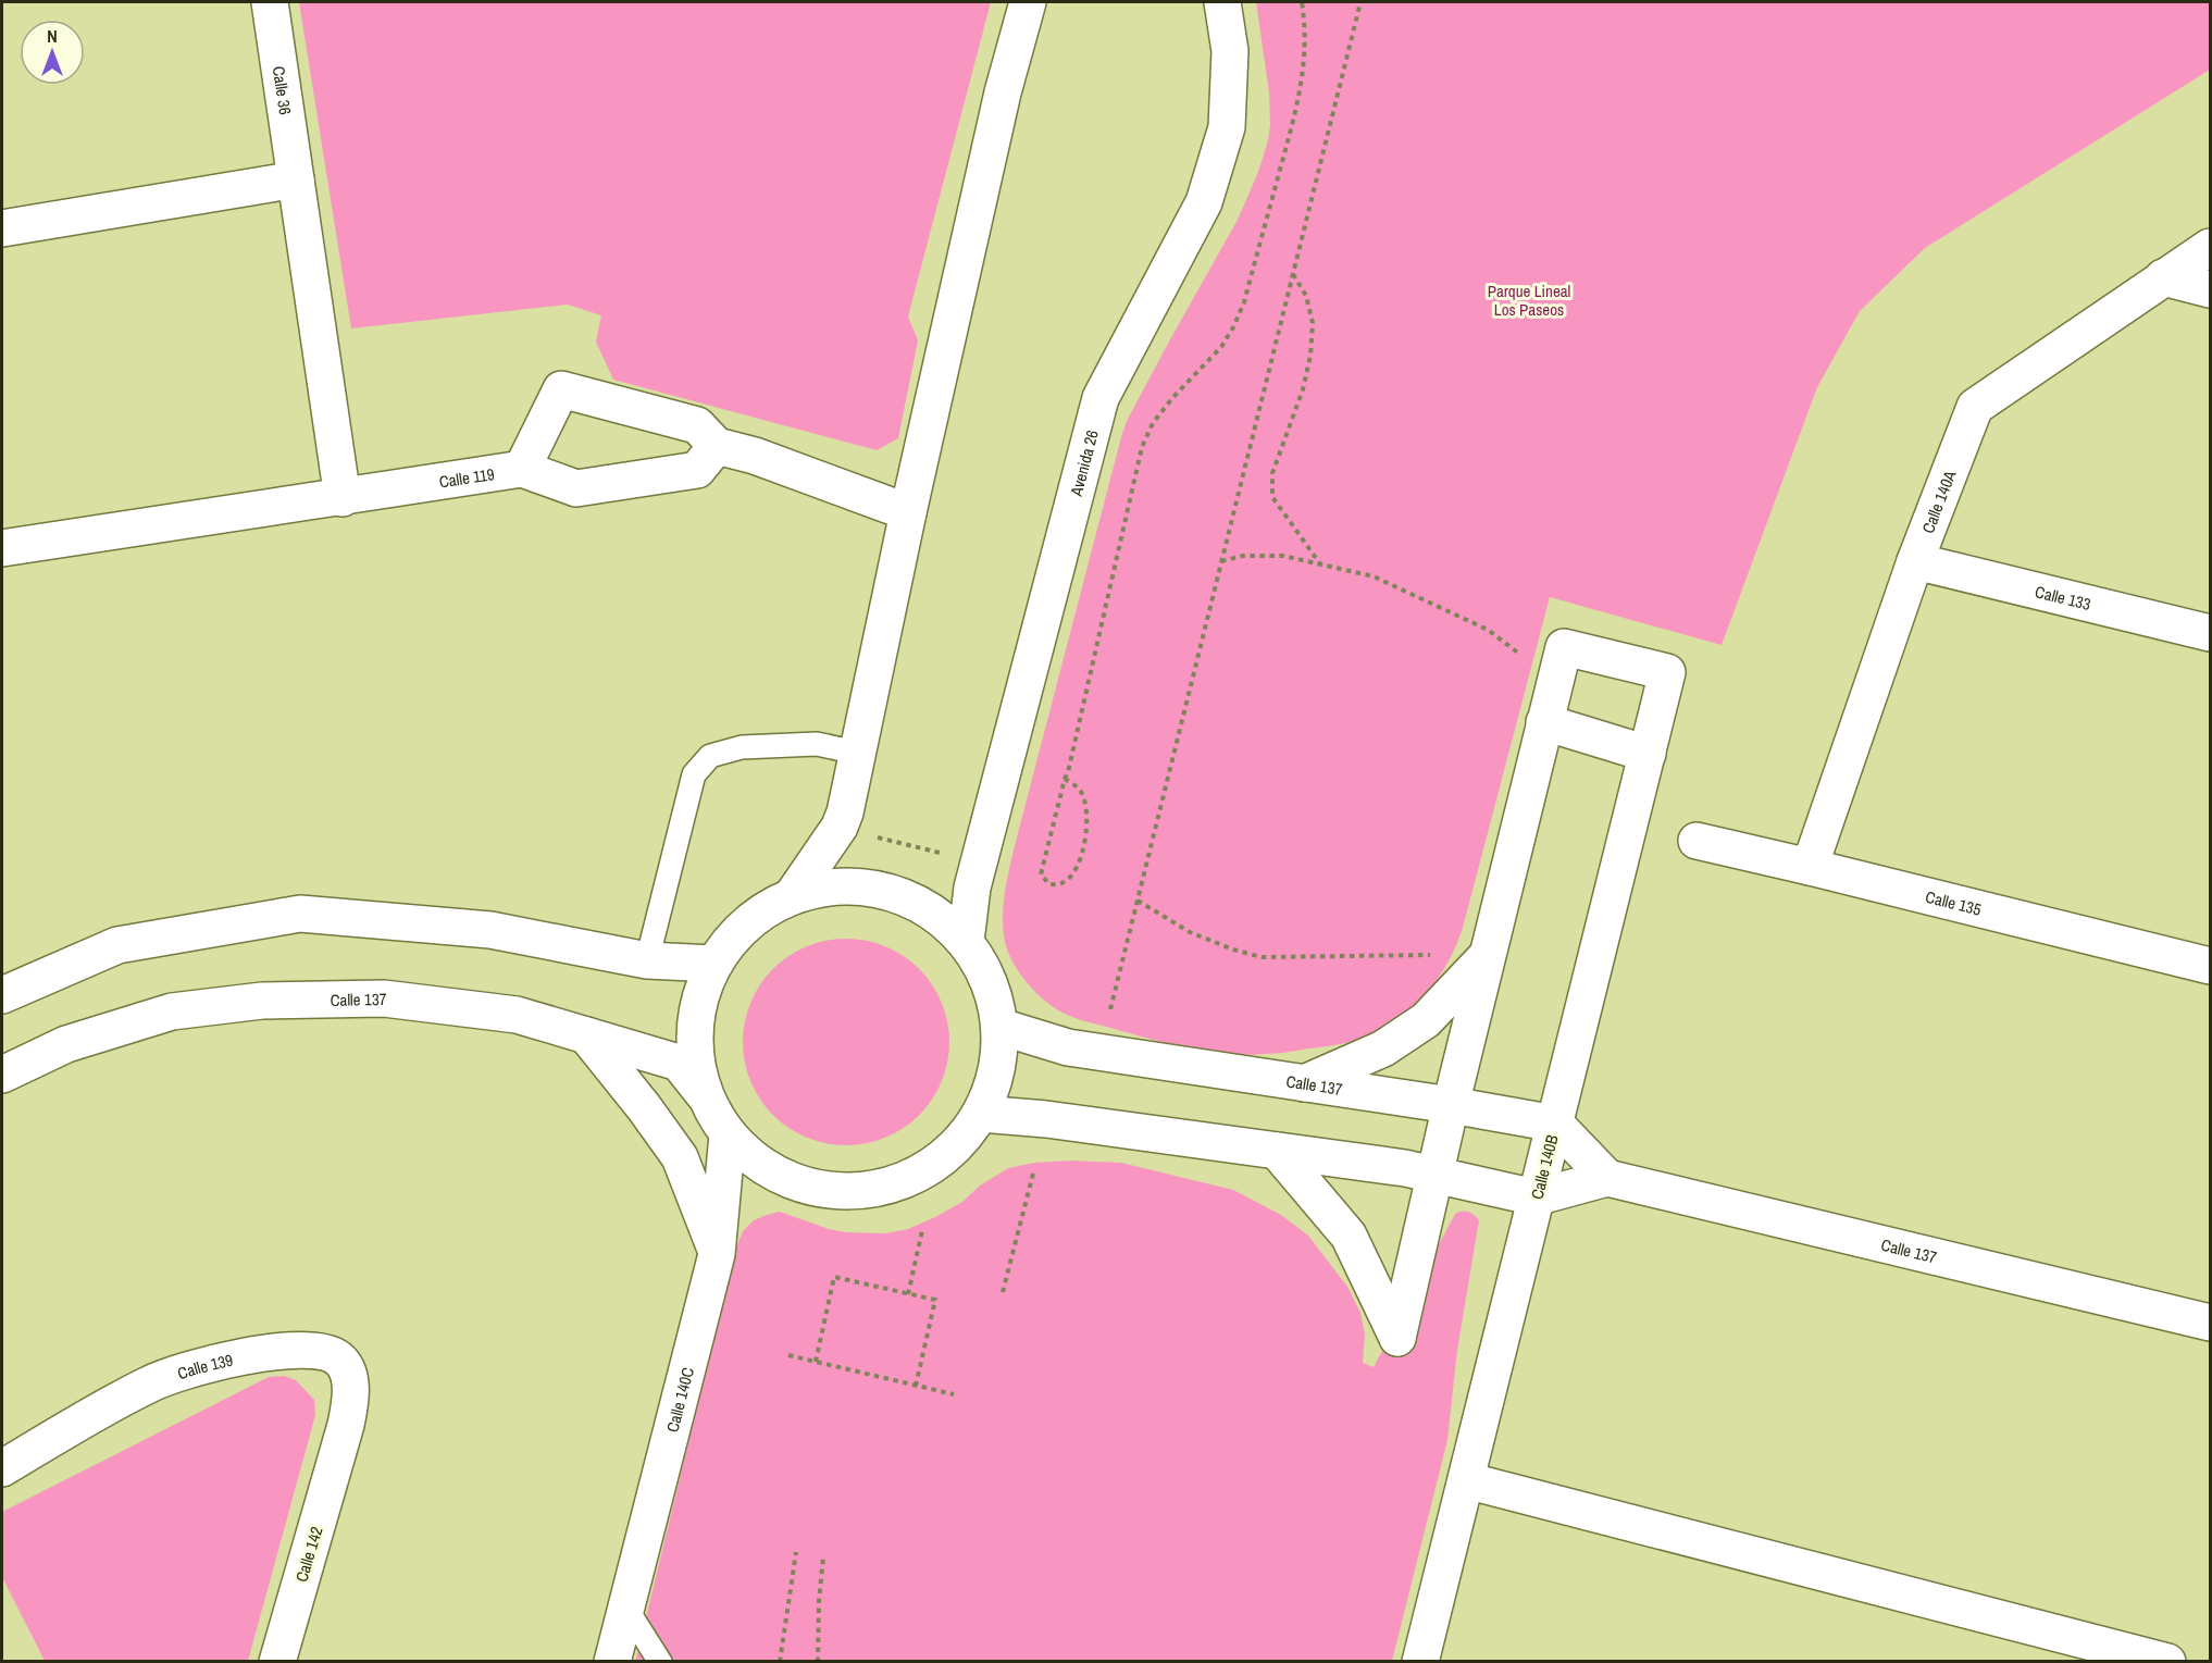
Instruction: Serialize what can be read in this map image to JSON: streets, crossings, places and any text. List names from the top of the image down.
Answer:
{
  "streets": {
    "street": [
      "Calle 36",
      "Avenida 26",
      "Calle 119",
      "Calle 140A",
      "Calle 133",
      "Calle 135",
      "Calle 137",
      "Calle 140B",
      "Calle 139",
      "Calle 140C",
      "Calle 142"
    ]
  },
  "crossings": [
    ["Calle 36", "Calle 119"],
    ["Calle 140A", "Calle 133"],
    ["Calle 140A", "Calle 135"],
    ["Calle 137", "Calle 140B"],
    ["Calle 139", "Calle 142"]
  ],
  "parks": ["Parque Lineal Los Paseos"],
  "north": "top"
}
